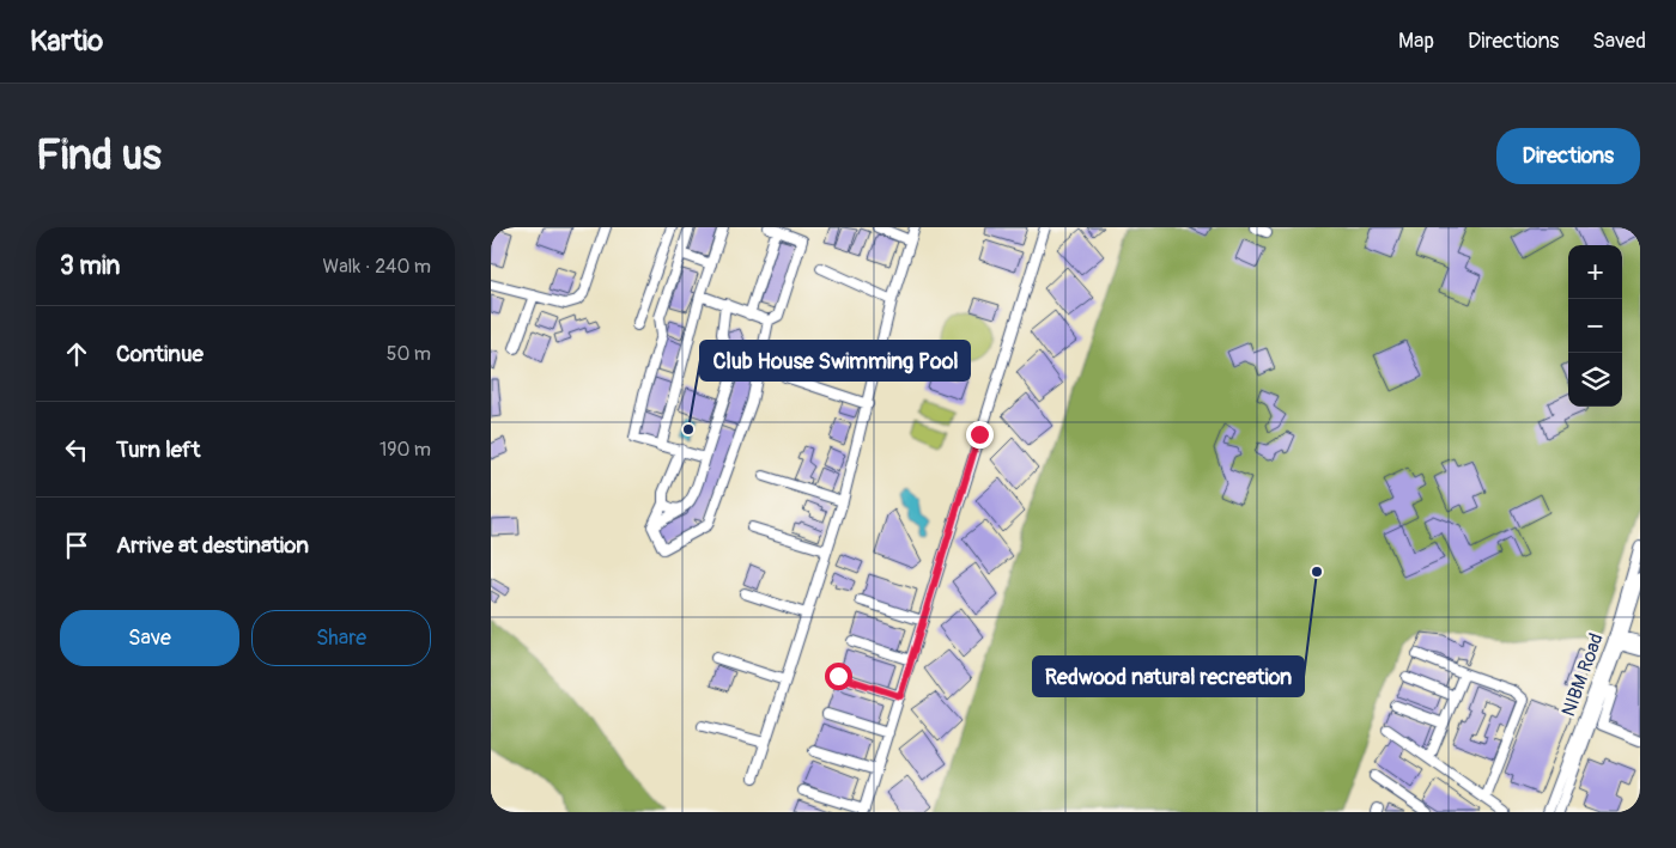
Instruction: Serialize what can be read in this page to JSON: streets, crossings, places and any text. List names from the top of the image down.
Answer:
{
  "streets": {
    "street": ["NIBM Road"]
  },
  "places": ["Club House Swimming Pool", "Redwood natural recreation"],
  "page": {
    "header": "Kartio",
    "nav": ["Map", "Directions", "Saved"],
    "buttons": [
      "Directions",
      ["Save", "Share"]
    ],
    "title": "Find us",
    "heading": ["3 min", "Walk · 240 m"],
    "map_buttons": ["+", "−"],
    "list": [
      ["Continue", "50 m"],
      ["Turn left", "190 m"],
      "Arrive at destination"
    ]
  }
}
